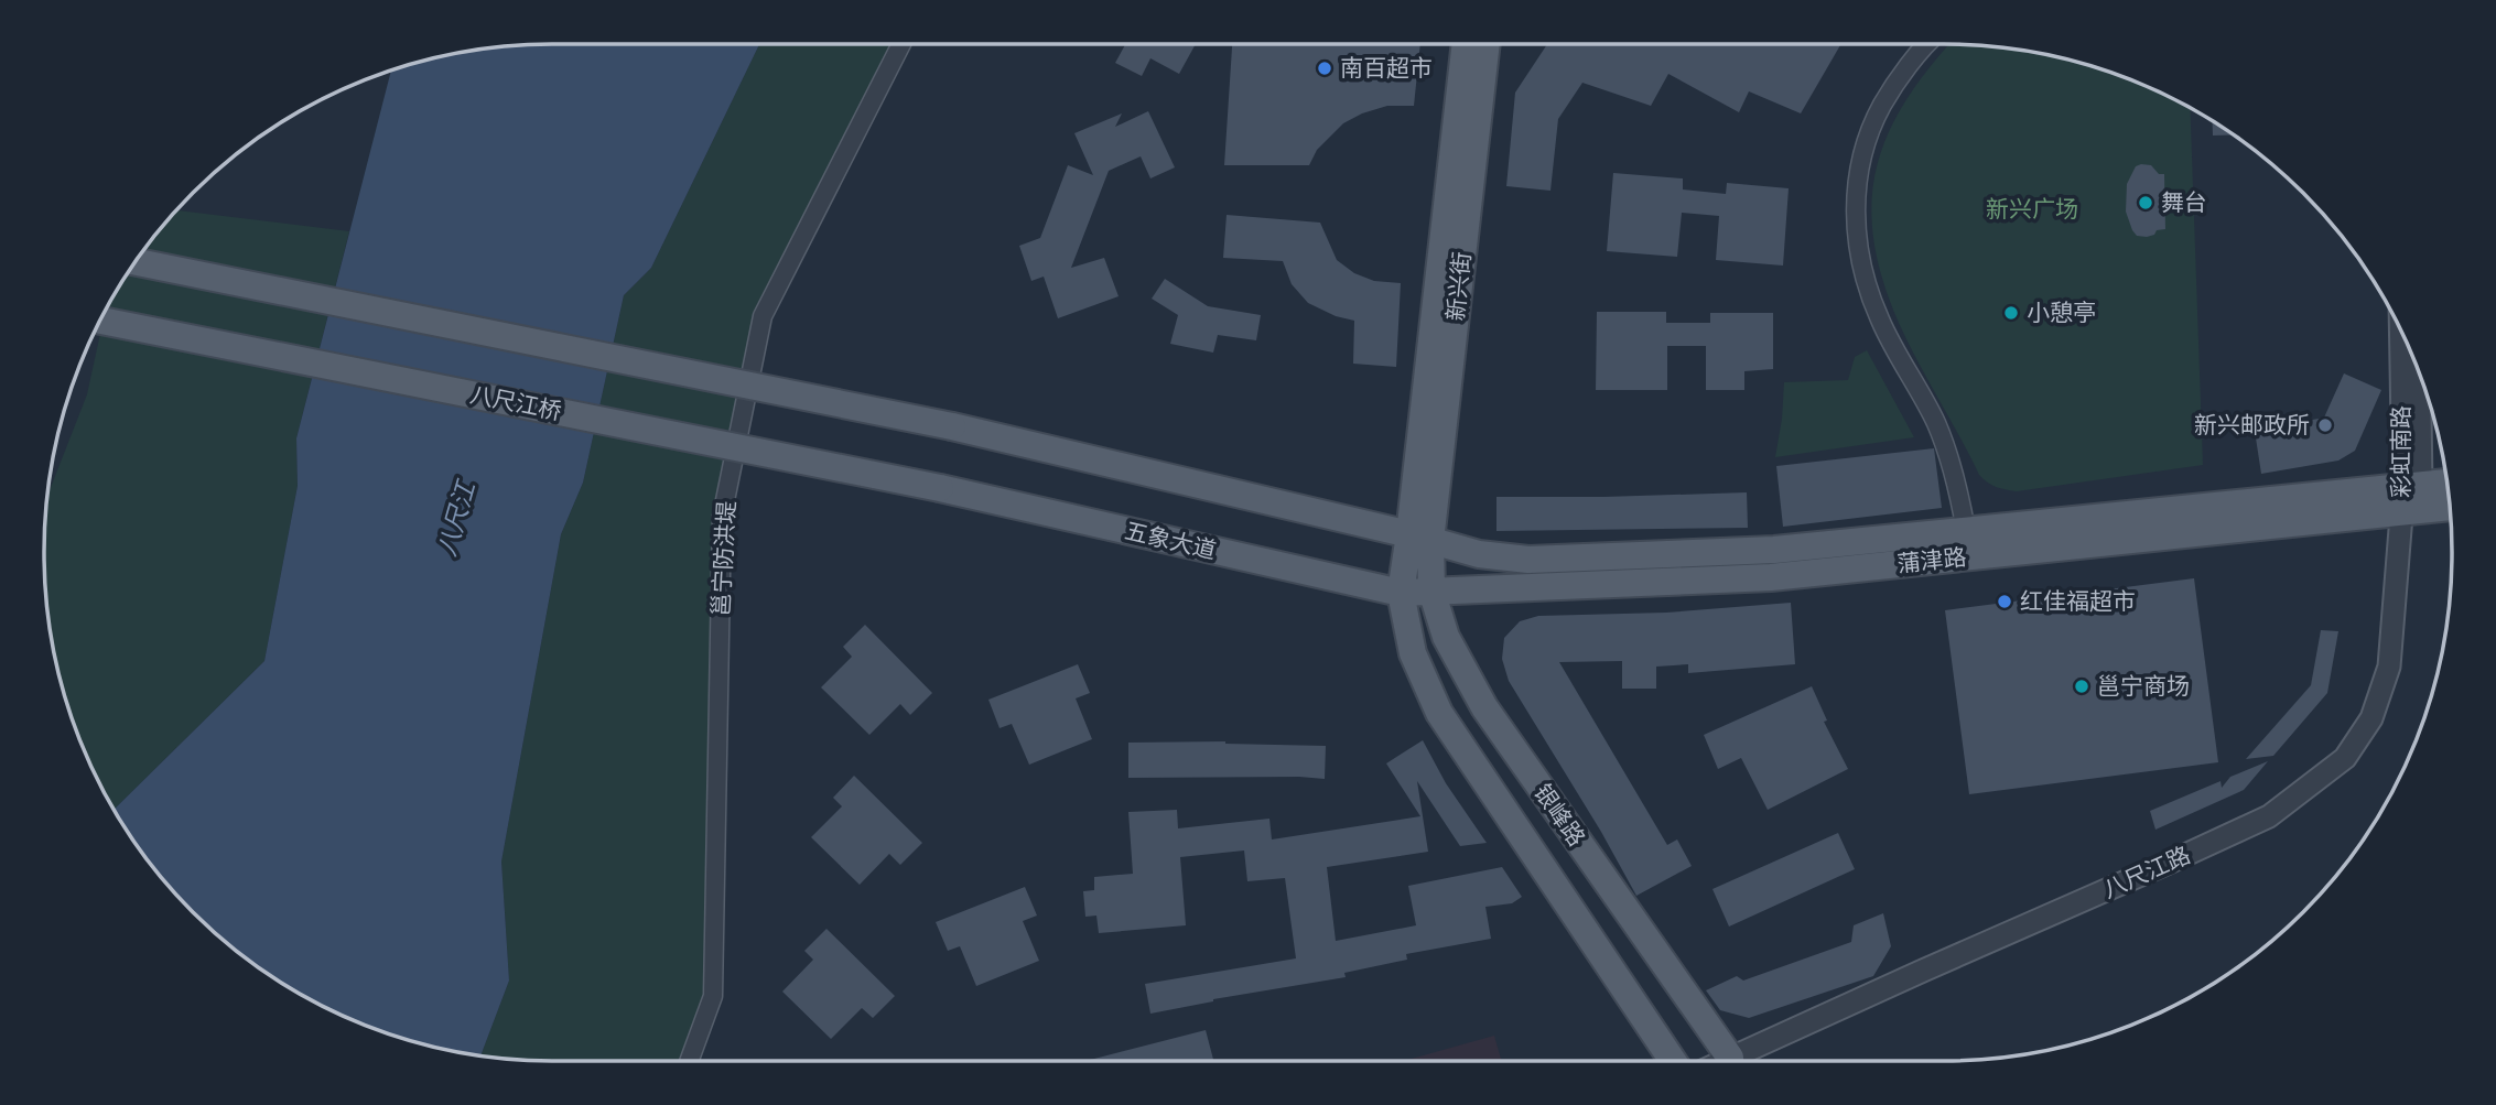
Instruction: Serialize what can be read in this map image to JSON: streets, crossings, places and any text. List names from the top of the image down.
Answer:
{
  "streets": {
    "main road": [
      "新兴街",
      "八尺江桥",
      "五象大道",
      "蒲津路",
      "银峰路"
    ],
    "street": ["彩虹南路", "邕宁防洪堤", "八尺江路"]
  },
  "crossings": [
    ["新兴街", "蒲津路"],
    ["新兴街", "银峰路"],
    ["八尺江桥", "五象大道"],
    ["彩虹南路", "蒲津路"],
    ["彩虹南路", "八尺江路"],
    ["五象大道", "蒲津路"],
    ["五象大道", "银峰路"],
    ["蒲津路", "银峰路"],
    ["蒲津路", "八尺江路"]
  ],
  "water": ["八尺江"],
  "parks": ["新兴广场"],
  "places": [
    "南百超市",
    "舞台",
    "小憩亭",
    "新兴邮政所",
    "红佳福超市",
    "邕宁商场"
  ]
}
